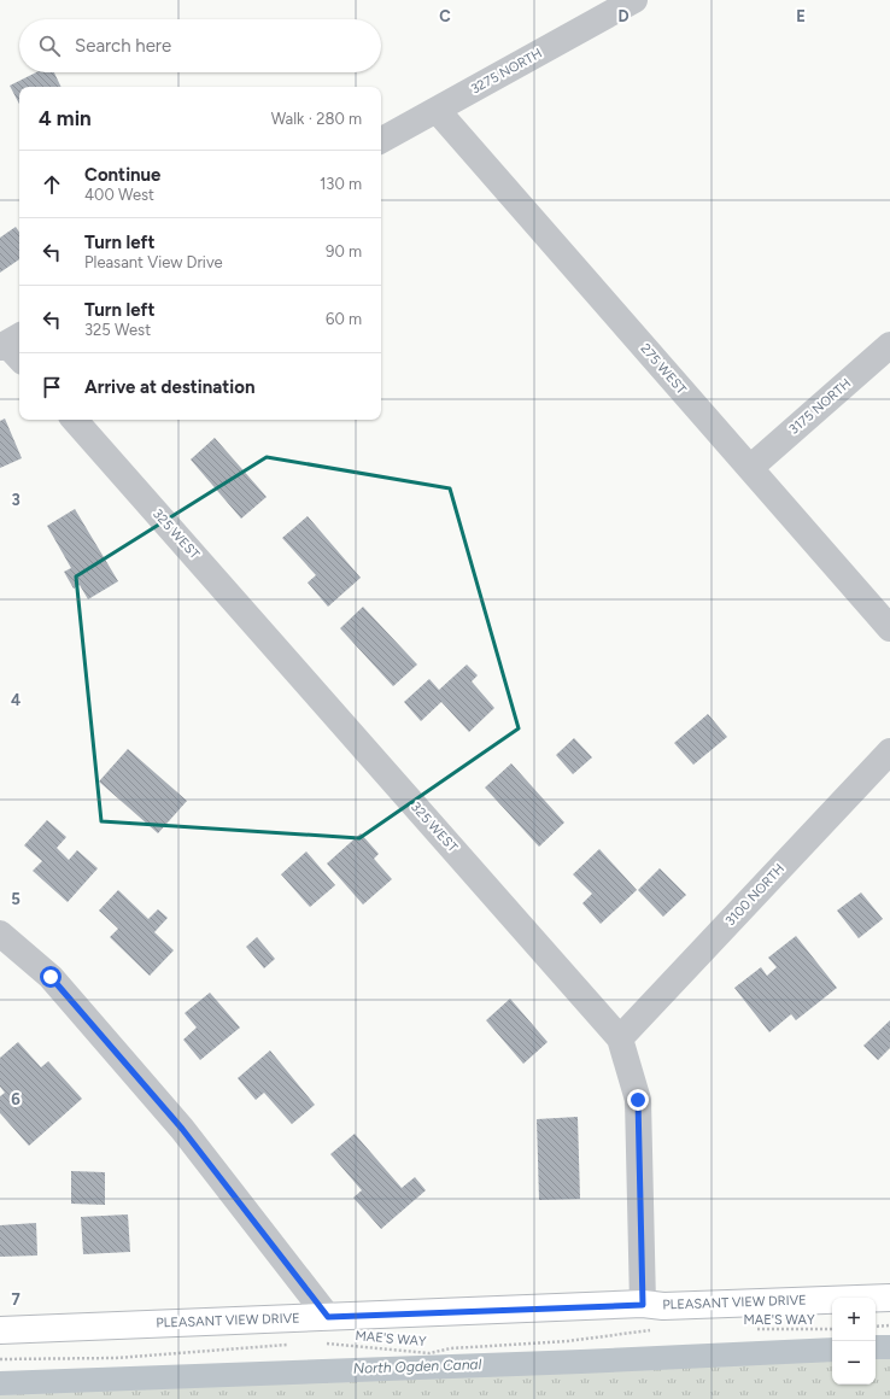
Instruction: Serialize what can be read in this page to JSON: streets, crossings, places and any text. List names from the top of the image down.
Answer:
{
  "streets": {
    "street": [
      "3275 NORTH",
      "275 WEST",
      "3175 NORTH",
      "325 WEST",
      "3100 NORTH",
      "PLEASANT VIEW DRIVE"
    ],
    "path": ["MAE'S WAY"]
  },
  "crossings": [
    ["3275 NORTH", "275 WEST"],
    ["275 WEST", "3175 NORTH"],
    ["325 WEST", "3100 NORTH"],
    ["325 WEST", "PLEASANT VIEW DRIVE"]
  ],
  "water": ["North Ogden Canal"],
  "page": {
    "search": "Search here",
    "heading": ["4 min", "Walk · 280 m"],
    "list": [
      ["Continue", "400 West", "130 m"],
      ["Turn left", "Pleasant View Drive", "90 m"],
      ["Turn left", "325 West", "60 m"],
      "Arrive at destination"
    ],
    "map_buttons": ["+", "−"]
  },
  "grid": {
    "columns": ["C", "D", "E"],
    "rows": [
      "3",
      "4",
      "5",
      "6",
      "7"
    ]
  }
}
